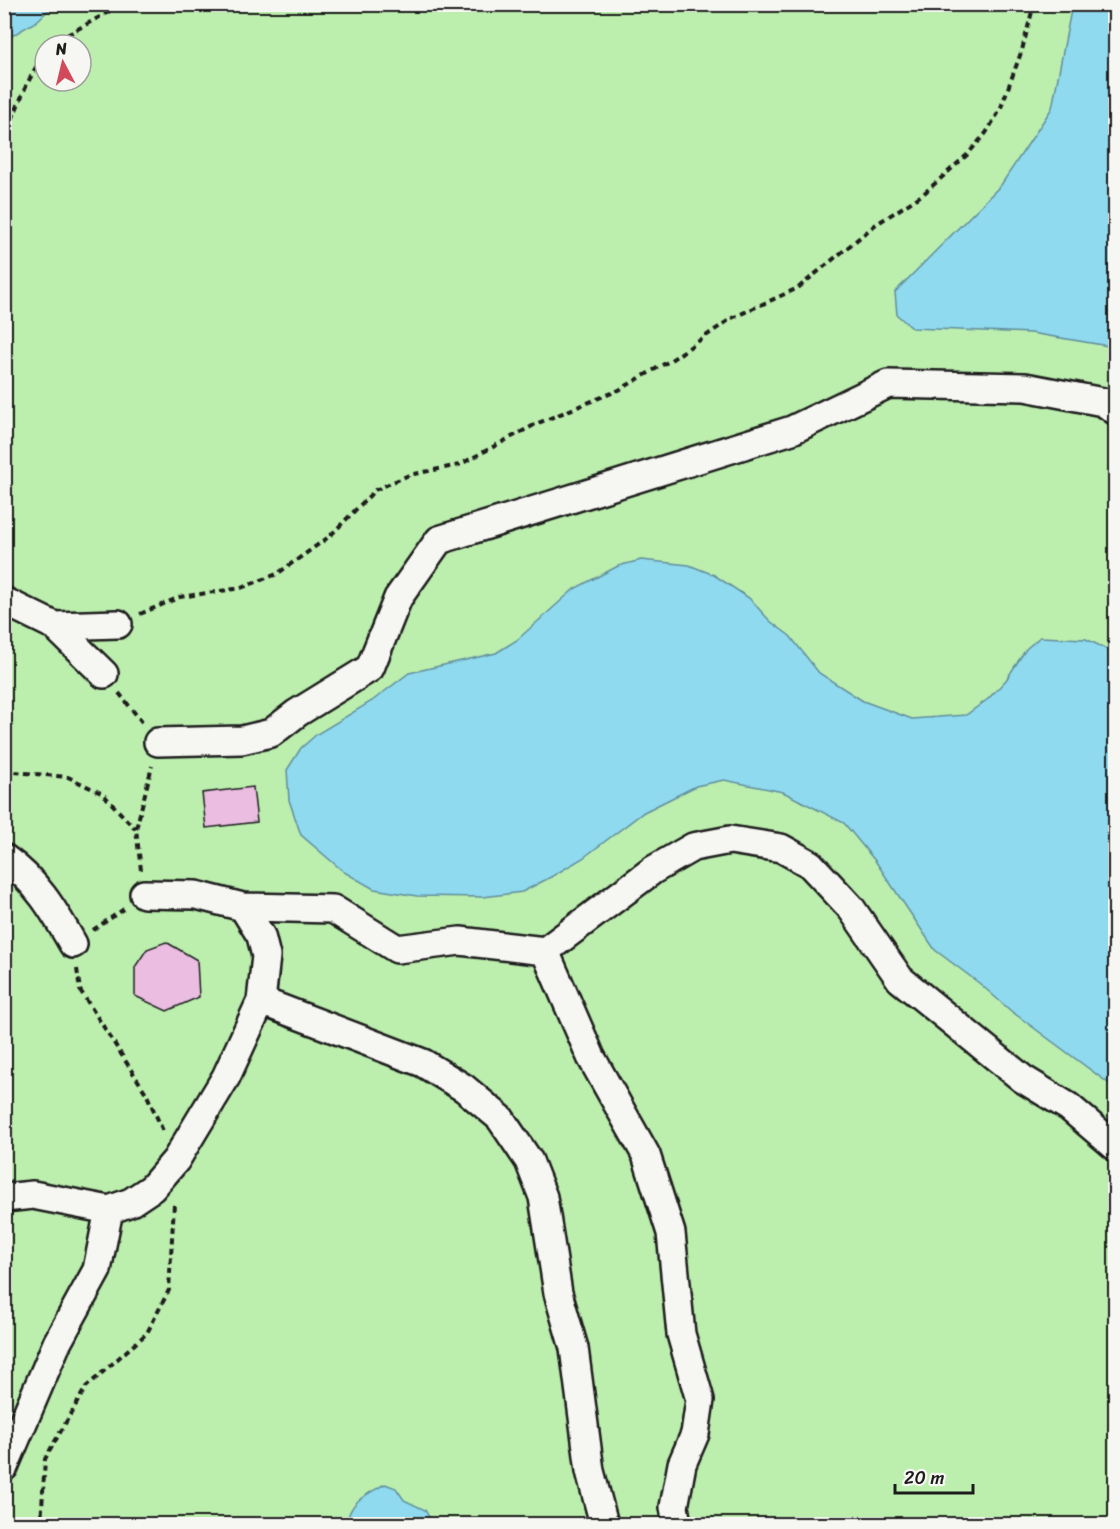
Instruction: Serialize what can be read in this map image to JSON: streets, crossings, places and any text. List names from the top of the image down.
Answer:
{
  "scale_bar": "20 m",
  "north": "top"
}
